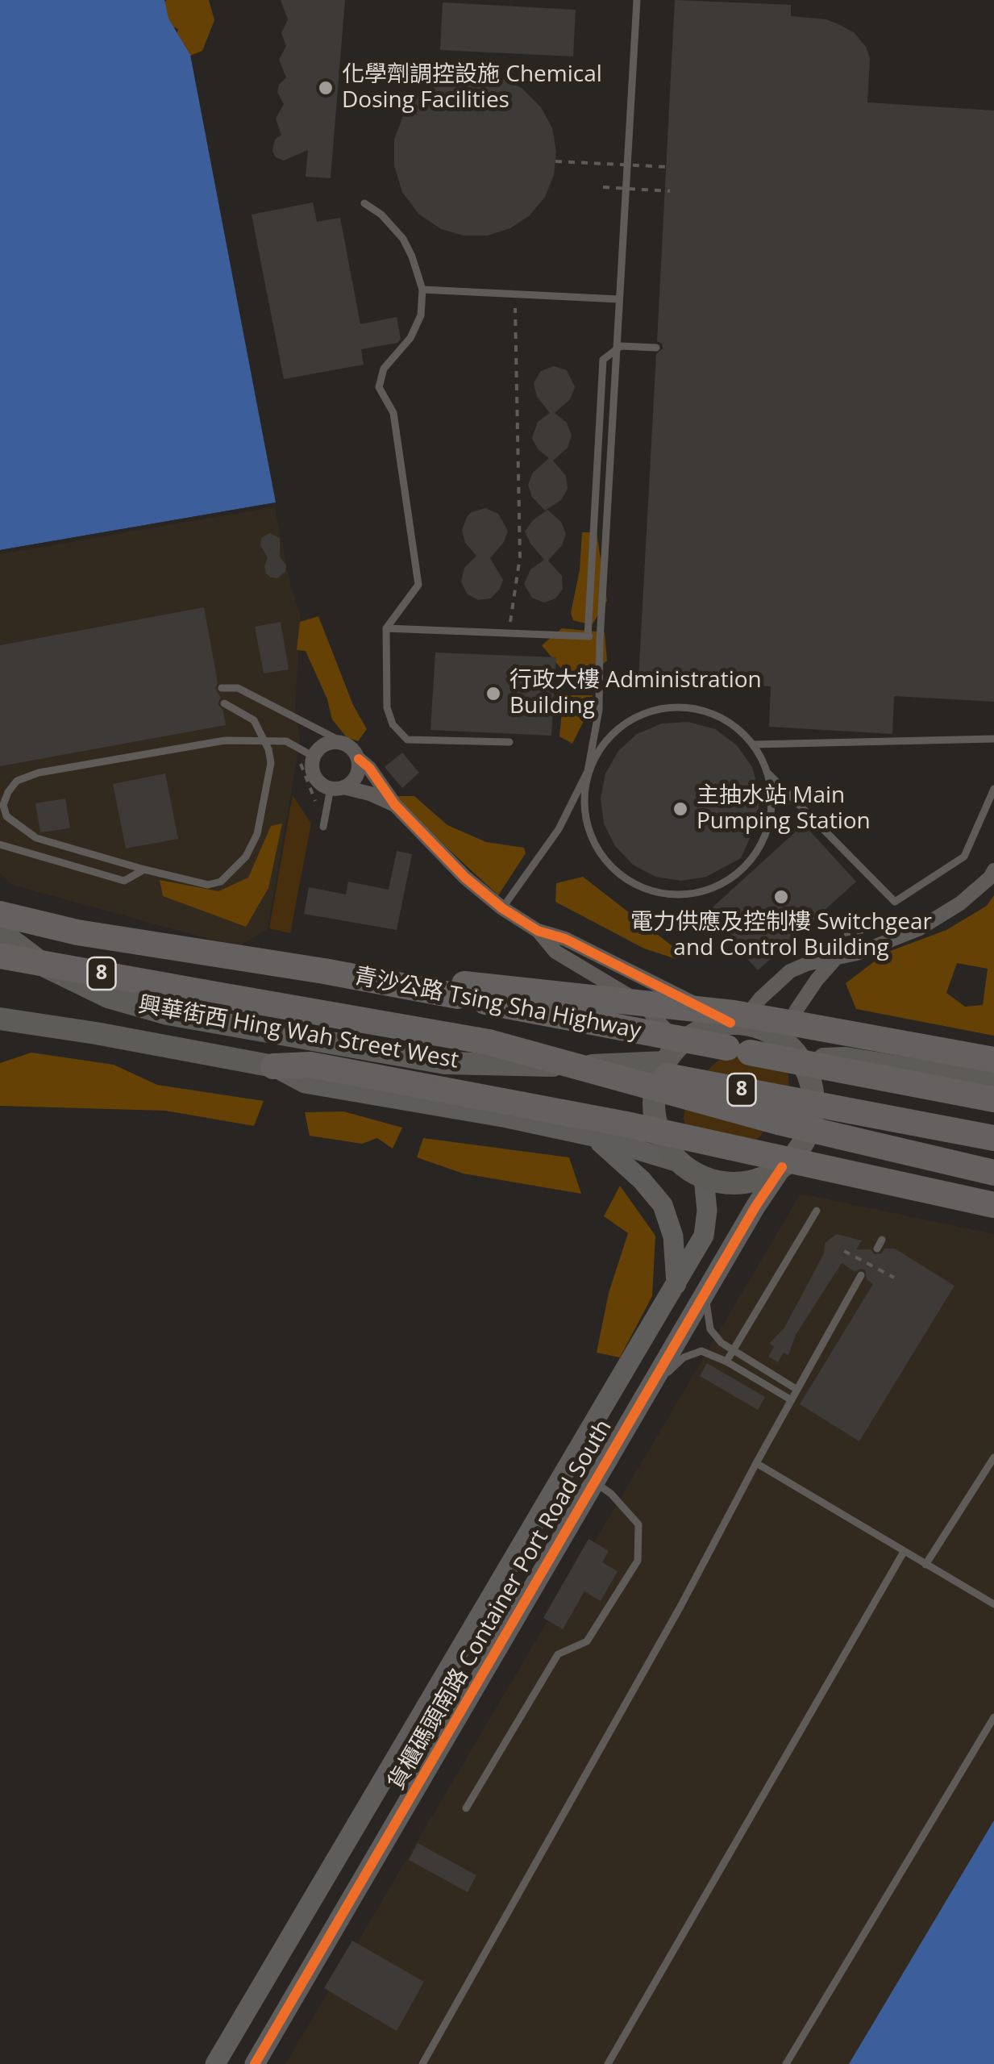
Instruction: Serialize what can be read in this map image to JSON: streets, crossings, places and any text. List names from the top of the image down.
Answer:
{
  "streets": {
    "highway": ["8", "青沙公路 Tsing Sha Highway"],
    "main road": ["興華街西 Hing Wah Street West"],
    "street": ["貨櫃碼頭南路 Container Port Road South"]
  },
  "crossings": [
    ["興華街西 Hing Wah Street West", "貨櫃碼頭南路 Container Port Road South"]
  ],
  "places": [
    "化學劑調控設施 Chemical Dosing Facilities",
    "行政大樓 Administration Building",
    "主抽水站 Main Pumping Station",
    "電力供應及控制樓 Switchgear and Control Building"
  ]
}
